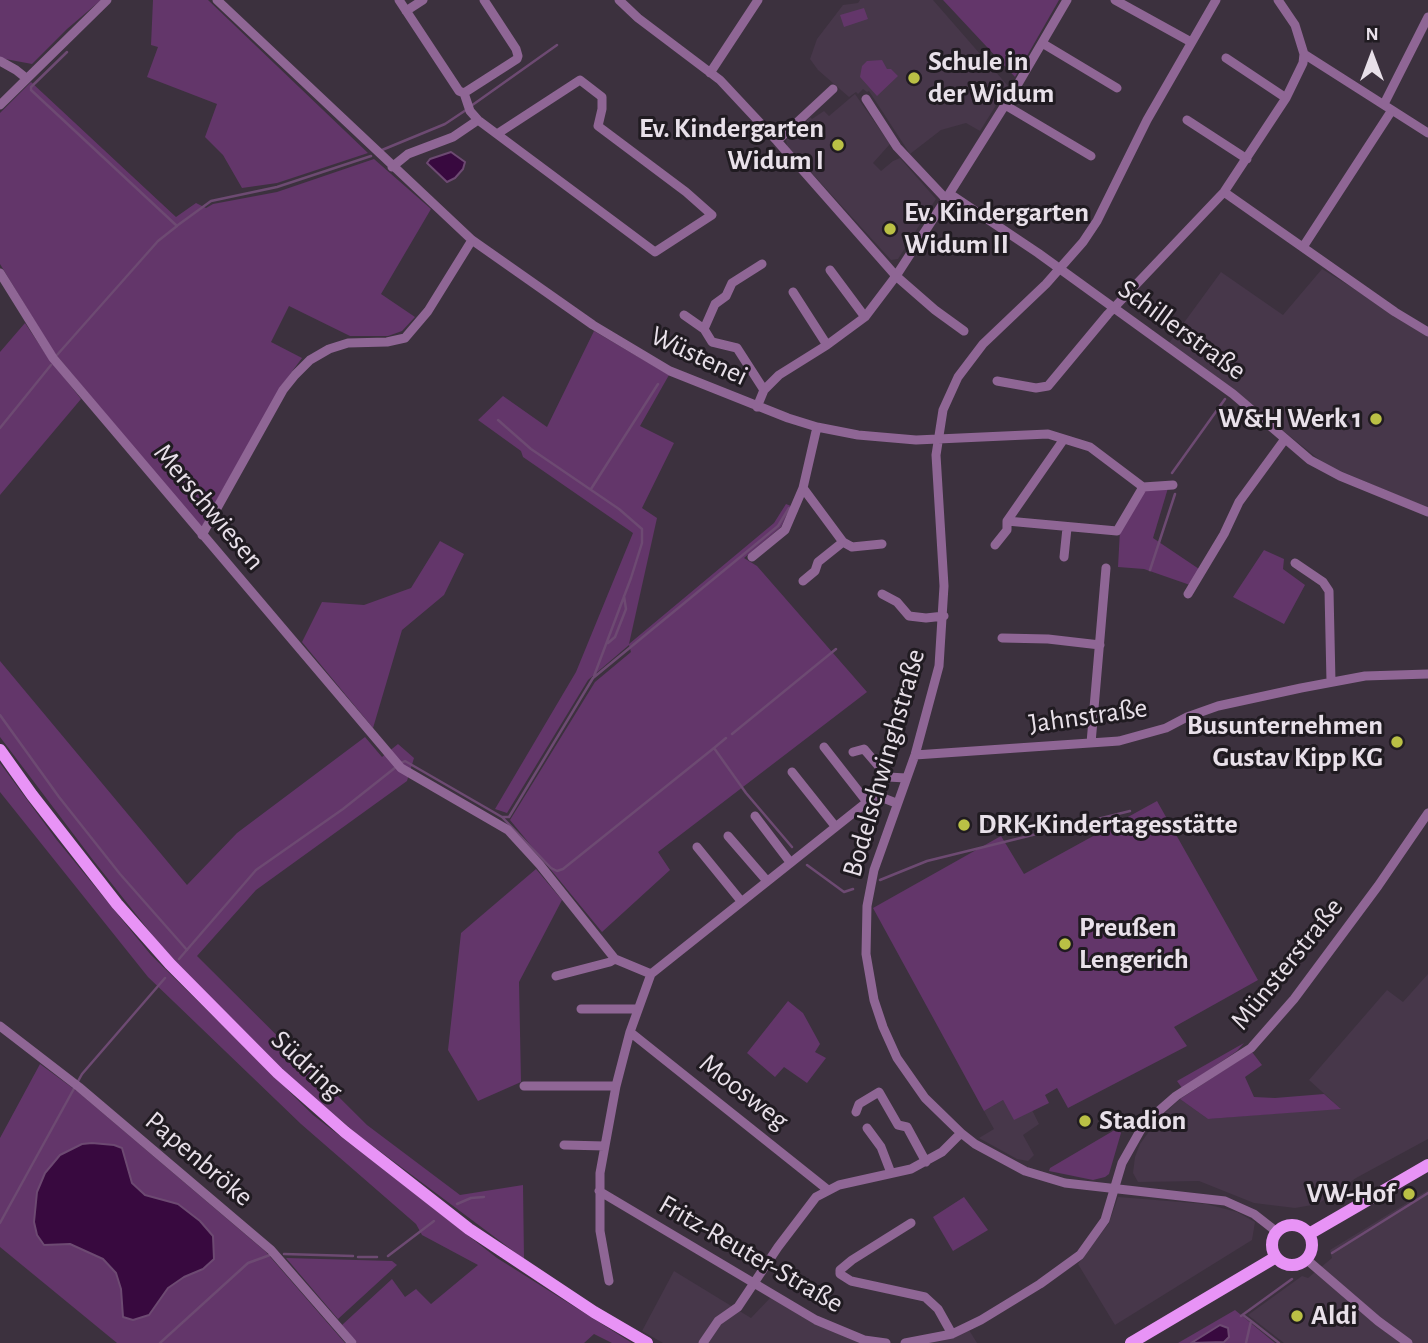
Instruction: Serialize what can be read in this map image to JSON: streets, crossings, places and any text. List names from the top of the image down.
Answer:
{
  "streets": {
    "main road": ["Südring"],
    "street": [
      "Schillerstraße",
      "Wüstenei",
      "Merschwiesen",
      "Jahnstraße",
      "Bodelschwinghstraße",
      "Münsterstraße",
      "Moosweg",
      "Papenbröke",
      "Fritz-Reuter-Straße"
    ]
  },
  "crossings": [
    ["Schillerstraße", "Bodelschwinghstraße"],
    ["Wüstenei", "Bodelschwinghstraße"],
    ["Jahnstraße", "Bodelschwinghstraße"],
    ["Bodelschwinghstraße", "Münsterstraße"]
  ],
  "places": [
    "Schule in der Widum",
    "Ev. Kindergarten Widum I",
    "Ev. Kindergarten Widum II",
    "W&H Werk 1",
    "Busunternehmen Gustav Kipp KG",
    "DRK-Kindertagesstätte",
    "Preußen Lengerich",
    "Stadion",
    "VW-Hof",
    "Aldi"
  ],
  "north": "top"
}
